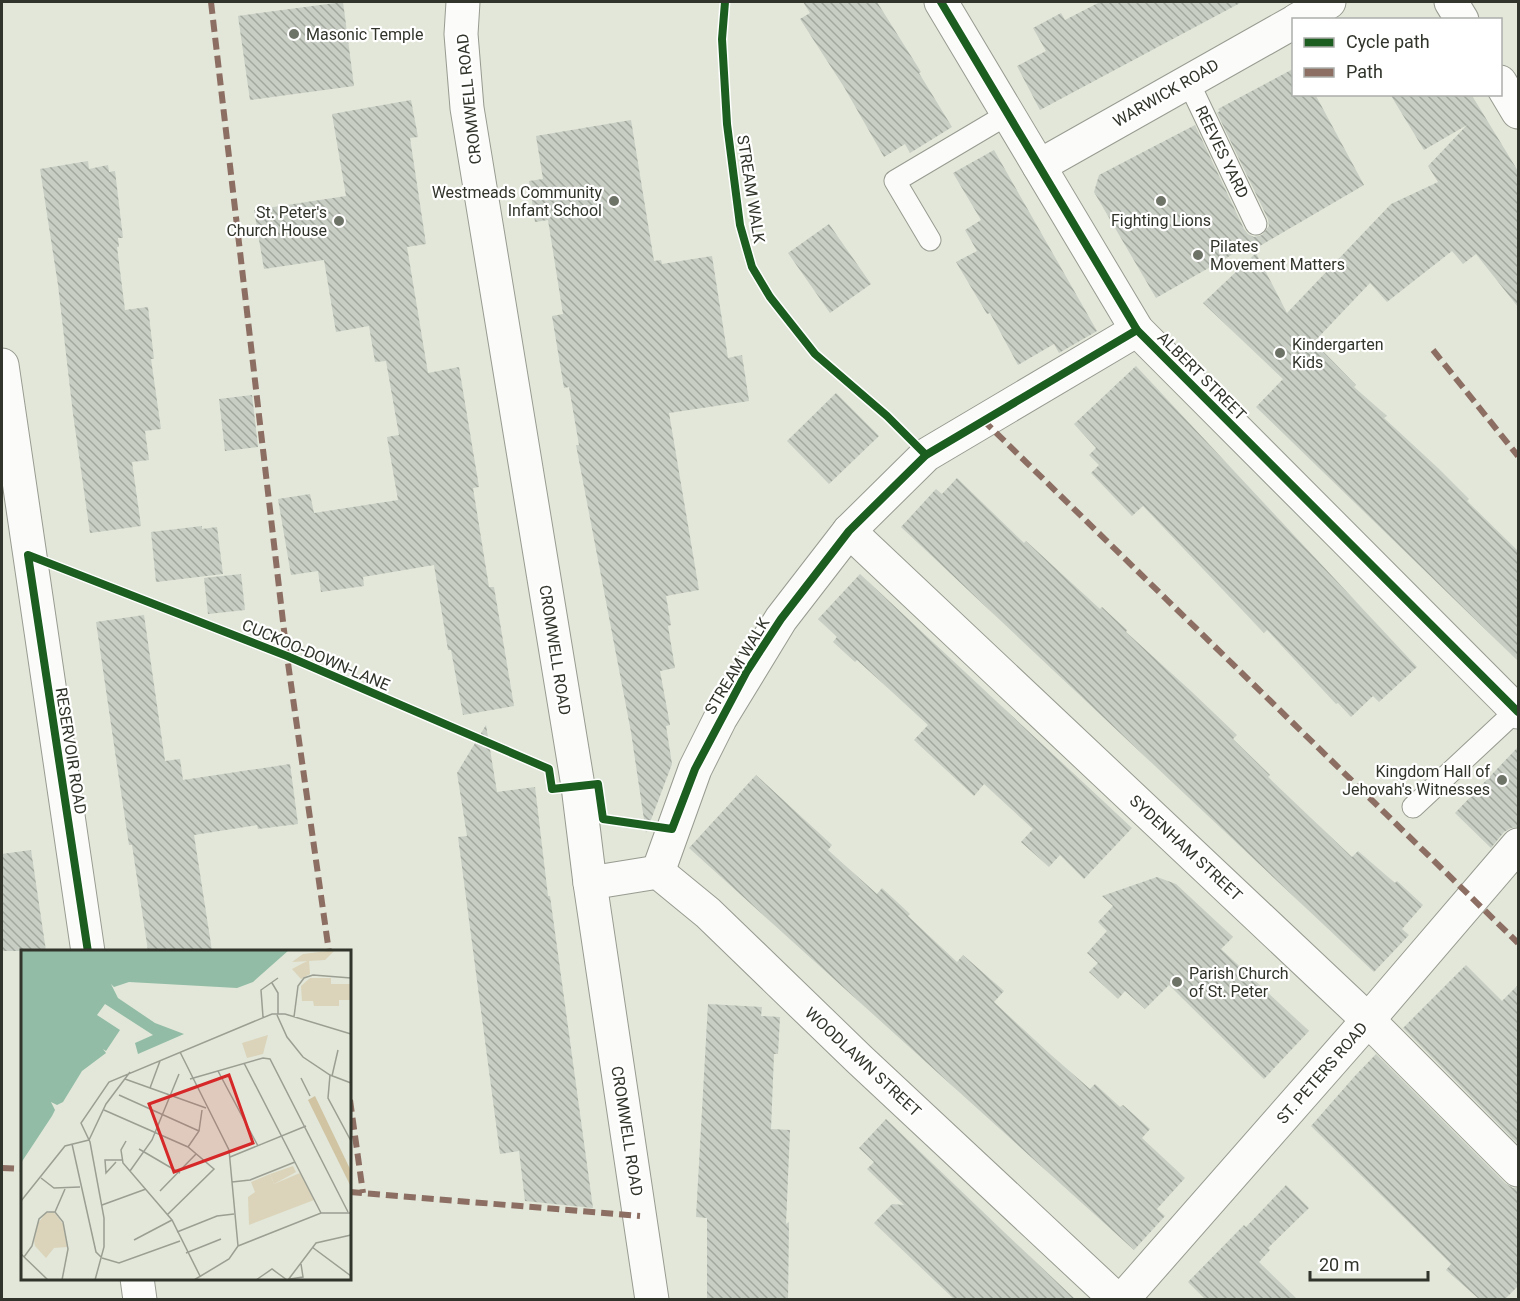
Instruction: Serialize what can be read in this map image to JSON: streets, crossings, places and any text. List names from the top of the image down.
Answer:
{
  "streets": {
    "street": [
      "WARWICK ROAD",
      "CROMWELL ROAD",
      "STREAM WALK",
      "ALBERT STREET",
      "RESERVOIR ROAD",
      "SYDENHAM STREET",
      "WOODLAWN STREET",
      "ST. PETERS ROAD"
    ],
    "lane": ["REEVES YARD"],
    "cycle path": ["CUCKOO-DOWN-LANE"]
  },
  "crossings": [
    ["WARWICK ROAD", "REEVES YARD"],
    ["WARWICK ROAD", "ALBERT STREET"],
    ["STREAM WALK", "ALBERT STREET"],
    ["STREAM WALK", "SYDENHAM STREET"],
    ["STREAM WALK", "WOODLAWN STREET"],
    ["SYDENHAM STREET", "ST. PETERS ROAD"]
  ],
  "places": [
    "Masonic Temple",
    "Westmeads Community Infant School",
    "Fighting Lions",
    "St. Peter's Church House",
    "Pilates Movement Matters",
    "Kindergarten Kids",
    "Kingdom Hall of Jehovah's Witnesses",
    "Parish Church of St. Peter"
  ],
  "legend": ["Cycle path", "Path"],
  "scale_bar": "20 m"
}
